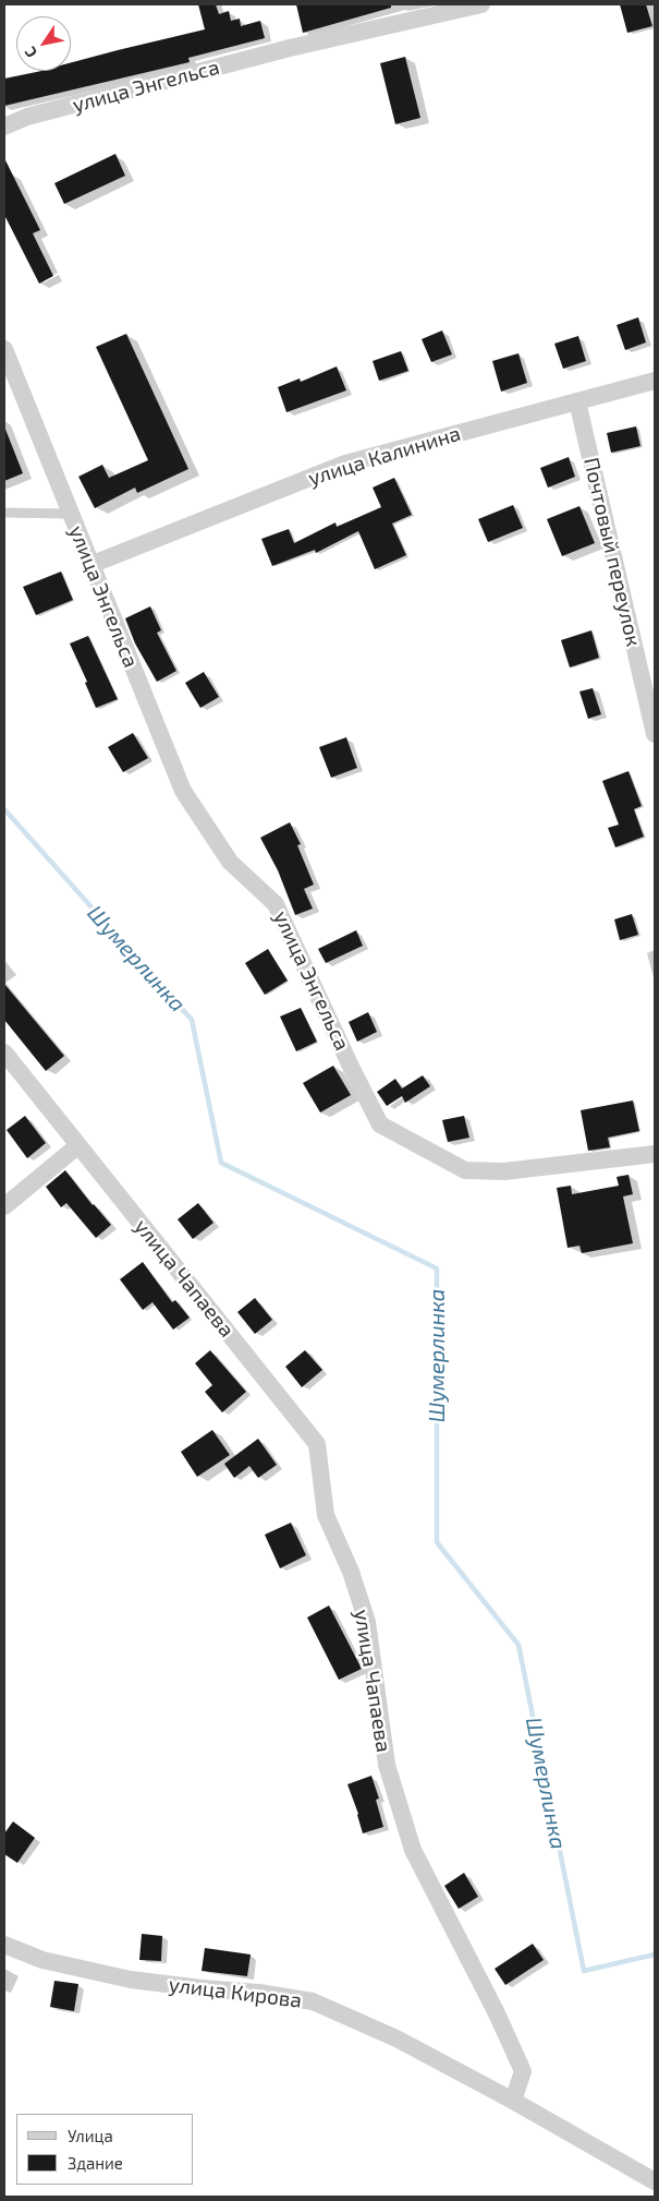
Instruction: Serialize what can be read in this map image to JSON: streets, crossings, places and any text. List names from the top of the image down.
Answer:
{
  "streets": {
    "street": [
      "улица Энгельса",
      "улица Калинина",
      "Почтовый переулок",
      "улица Чапаева",
      "улица Кирова"
    ]
  },
  "crossings": [
    ["улица Энгельса", "улица Калинина"],
    ["улица Калинина", "Почтовый переулок"],
    ["улица Чапаева", "улица Кирова"]
  ],
  "water": ["Шумерлинка"],
  "legend": ["Улица", "Здание"],
  "north": "bottom left"
}
